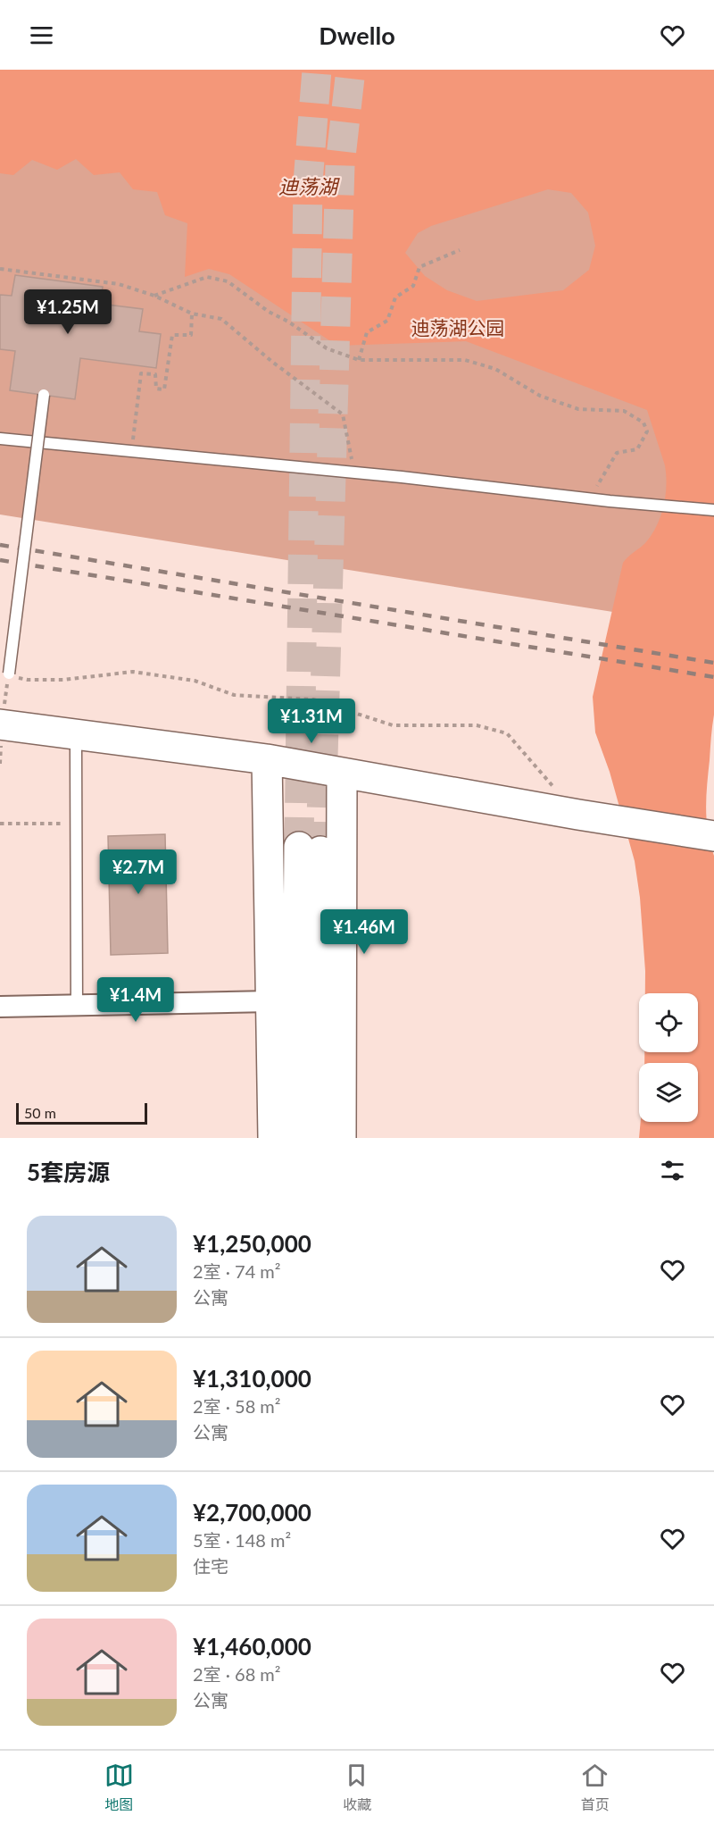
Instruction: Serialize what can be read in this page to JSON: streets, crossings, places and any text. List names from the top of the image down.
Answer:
{
  "water": ["迪荡湖"],
  "parks": ["迪荡湖公园"],
  "scale_bar": "50 m",
  "page": {
    "header": "Dwello",
    "price": [
      "¥1.25M",
      "¥1.31M",
      "¥2.7M",
      "¥1.46M",
      "¥1.4M"
    ],
    "scale": "50 m",
    "heading": "5套房源",
    "list": [
      {
        "name": "¥1,250,000",
        "note": "2室 · 74 m² · 公寓"
      },
      {
        "name": "¥1,310,000",
        "note": "2室 · 58 m² · 公寓"
      },
      {
        "name": "¥2,700,000",
        "note": "5室 · 148 m² · 住宅"
      },
      {
        "name": "¥1,460,000",
        "note": "2室 · 68 m² · 公寓"
      }
    ],
    "tabs": ["地图", "收藏", "首页"]
  }
}
